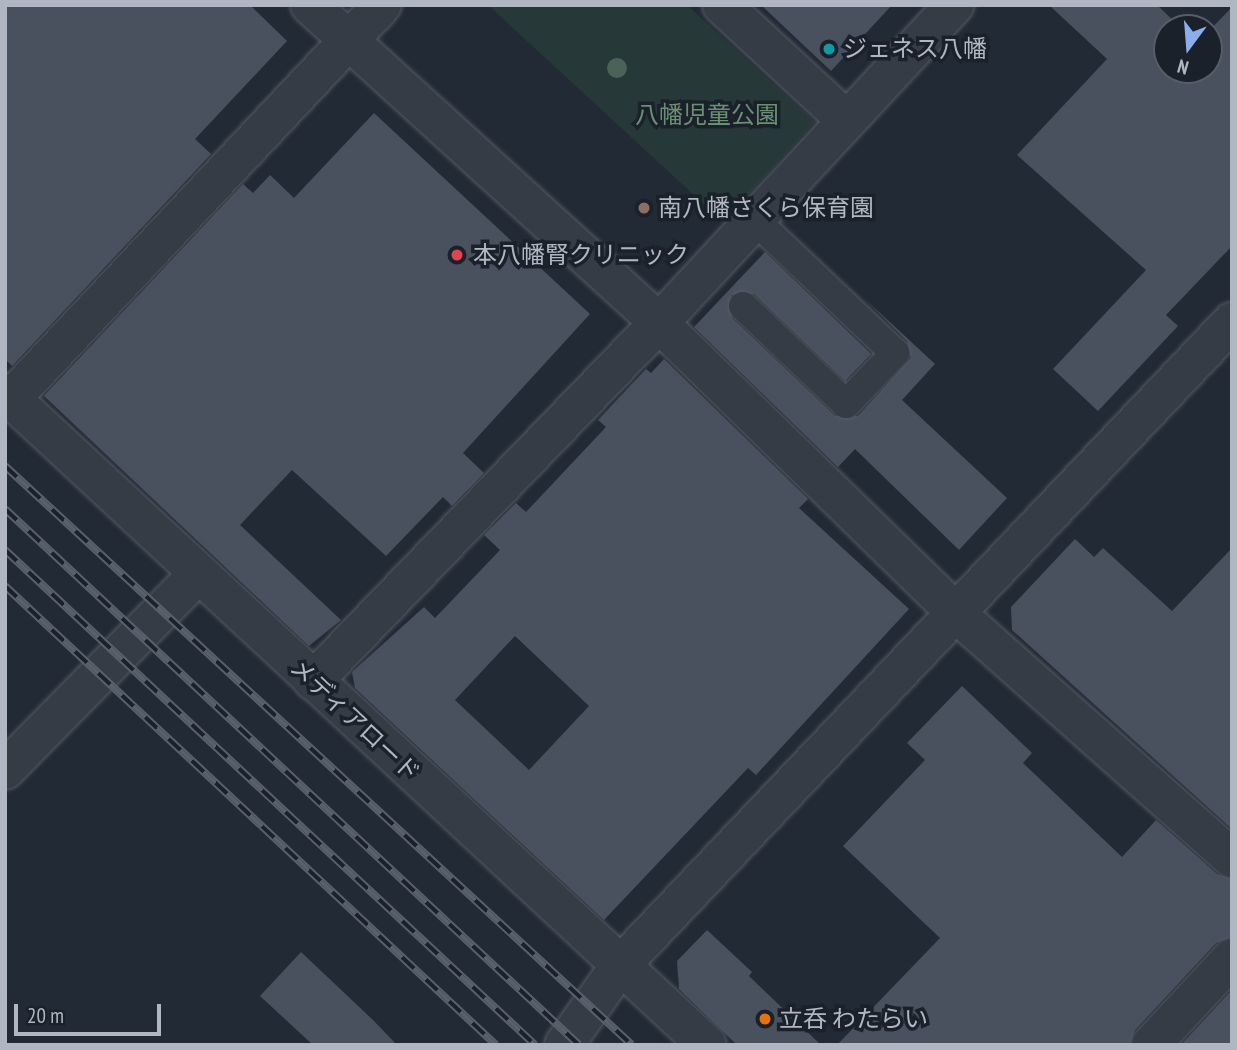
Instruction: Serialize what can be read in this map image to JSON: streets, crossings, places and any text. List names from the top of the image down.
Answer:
{
  "streets": {
    "street": ["メディアロード"]
  },
  "parks": ["八幡児童公園"],
  "places": [
    "ジェネス八幡",
    "南八幡さくら保育園",
    "本八幡腎クリニック",
    "立呑 わたらい"
  ],
  "scale_bar": "20 m",
  "north": "bottom"
}
